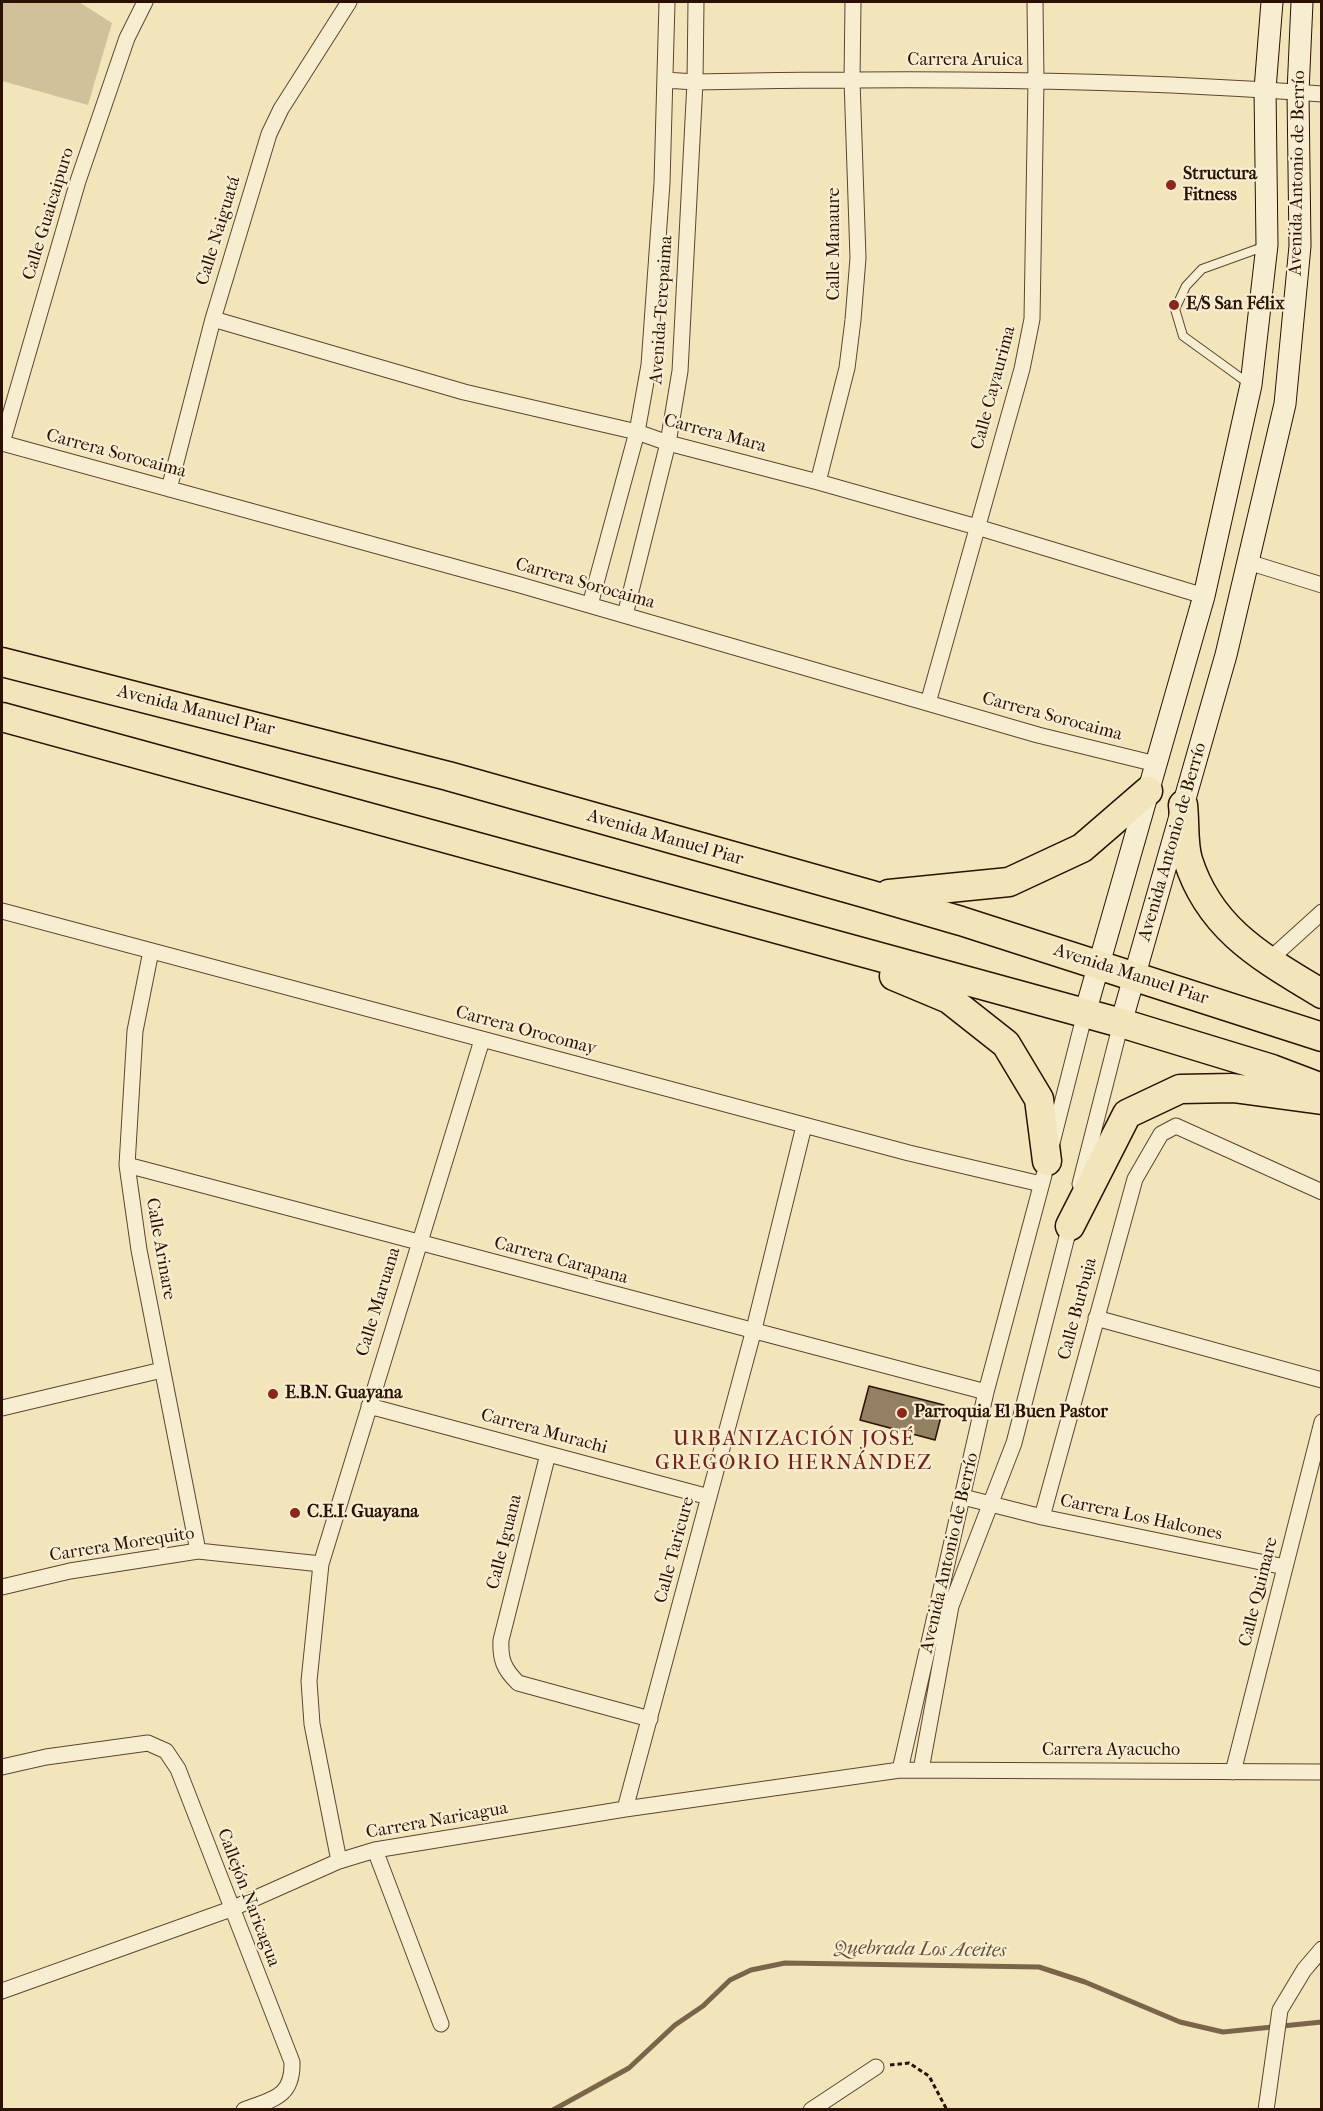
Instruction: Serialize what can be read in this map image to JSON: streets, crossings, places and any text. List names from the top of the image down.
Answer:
{
  "streets": {
    "highway": ["Avenida Manuel Piar"],
    "street": [
      "Carrera Aruica",
      "Avenida Antonio de Berrío",
      "Calle Guaicaipuro",
      "Calle Naiguatá",
      "Calle Manaure",
      "Avenida Terepaima",
      "Calle Cayaurima",
      "Carrera Mara",
      "Carrera Sorocaima",
      "Carrera Orocomay",
      "Calle Arinare",
      "Carrera Carapana",
      "Calle Maruana",
      "Calle Burbuja",
      "Carrera Murachi",
      "Carrera Los Halcones",
      "Calle Iguana",
      "Carrera Morequito",
      "Calle Taricure",
      "Calle Quimare",
      "Carrera Ayacucho",
      "Carrera Naricagua",
      "Callejón Naricagua"
    ]
  },
  "crossings": [
    ["Carrera Aruica", "Avenida Antonio de Berrío"],
    ["Carrera Aruica", "Calle Manaure"],
    ["Carrera Aruica", "Avenida Terepaima"],
    ["Carrera Aruica", "Calle Cayaurima"],
    ["Avenida Antonio de Berrío", "Carrera Mara"],
    ["Avenida Antonio de Berrío", "Carrera Sorocaima"],
    ["Avenida Antonio de Berrío", "Avenida Manuel Piar"],
    ["Avenida Antonio de Berrío", "Carrera Orocomay"],
    ["Avenida Antonio de Berrío", "Carrera Carapana"],
    ["Avenida Antonio de Berrío", "Carrera Los Halcones"],
    ["Avenida Antonio de Berrío", "Carrera Ayacucho"],
    ["Avenida Antonio de Berrío", "Carrera Naricagua"],
    ["Calle Guaicaipuro", "Carrera Sorocaima"],
    ["Calle Naiguatá", "Carrera Mara"],
    ["Calle Naiguatá", "Carrera Sorocaima"],
    ["Calle Manaure", "Carrera Mara"],
    ["Avenida Terepaima", "Carrera Mara"],
    ["Avenida Terepaima", "Carrera Sorocaima"],
    ["Calle Cayaurima", "Carrera Mara"],
    ["Calle Cayaurima", "Carrera Sorocaima"],
    ["Carrera Orocomay", "Calle Arinare"],
    ["Carrera Orocomay", "Calle Maruana"],
    ["Carrera Orocomay", "Calle Taricure"],
    ["Calle Arinare", "Carrera Carapana"],
    ["Calle Arinare", "Carrera Morequito"],
    ["Carrera Carapana", "Calle Maruana"],
    ["Carrera Carapana", "Calle Taricure"],
    ["Calle Maruana", "Carrera Murachi"],
    ["Calle Maruana", "Carrera Morequito"],
    ["Calle Maruana", "Carrera Naricagua"],
    ["Calle Burbuja", "Carrera Los Halcones"],
    ["Carrera Murachi", "Calle Iguana"],
    ["Carrera Murachi", "Calle Taricure"],
    ["Carrera Los Halcones", "Calle Quimare"],
    ["Calle Iguana", "Calle Taricure"],
    ["Calle Taricure", "Carrera Naricagua"],
    ["Calle Quimare", "Carrera Ayacucho"],
    ["Carrera Ayacucho", "Carrera Naricagua"],
    ["Carrera Naricagua", "Callejón Naricagua"]
  ],
  "districts": ["URBANIZACIÓN JOSÉ GREGORIO HERNÁNDEZ"],
  "water": ["Quebrada Los Aceites"],
  "places": [
    "Structura Fitness",
    "E/S San Félix",
    "E.B.N. Guayana",
    "Parroquia El Buen Pastor",
    "C.E.I. Guayana"
  ]
}
